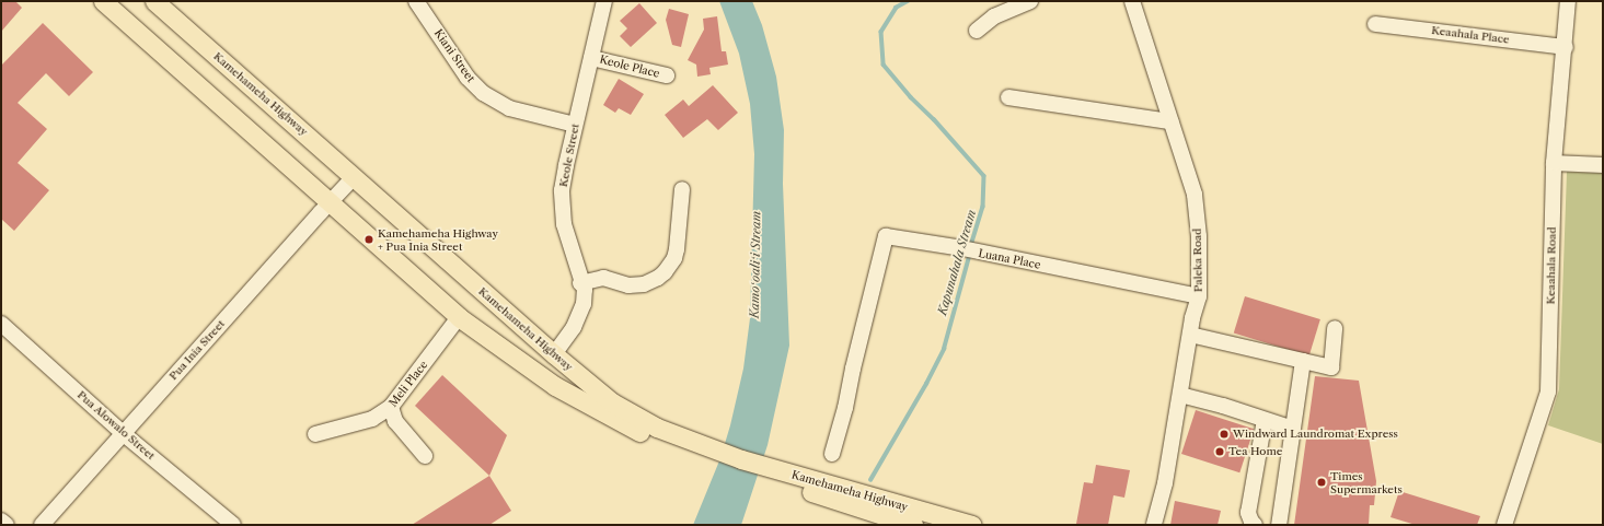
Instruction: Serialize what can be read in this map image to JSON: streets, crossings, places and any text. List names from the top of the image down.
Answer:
{
  "streets": {
    "main road": ["Kamehameha Highway"],
    "street": [
      "Keaahala Place",
      "Kiani Street",
      "Keole Place",
      "Keole Street",
      "Luana Place",
      "Paleka Road",
      "Keaahala Road",
      "Pua Inia Street",
      "Meli Place",
      "Pua Alowalo Street"
    ]
  },
  "crossings": [
    ["Keaahala Place", "Keaahala Road"],
    ["Kiani Street", "Keole Street"],
    ["Keole Place", "Keole Street"],
    ["Kamehameha Highway", "Keole Street"],
    ["Kamehameha Highway", "Pua Inia Street"],
    ["Kamehameha Highway", "Meli Place"],
    ["Luana Place", "Paleka Road"],
    ["Pua Inia Street", "Pua Alowalo Street"]
  ],
  "water": ["Kapunahala Stream", "Kamoʻoaliʻi Stream"],
  "places": [
    "Kamehameha Highway + Pua Inia Street",
    "Windward Laundromat Express",
    "Tea Home",
    "Times Supermarkets"
  ]
}
